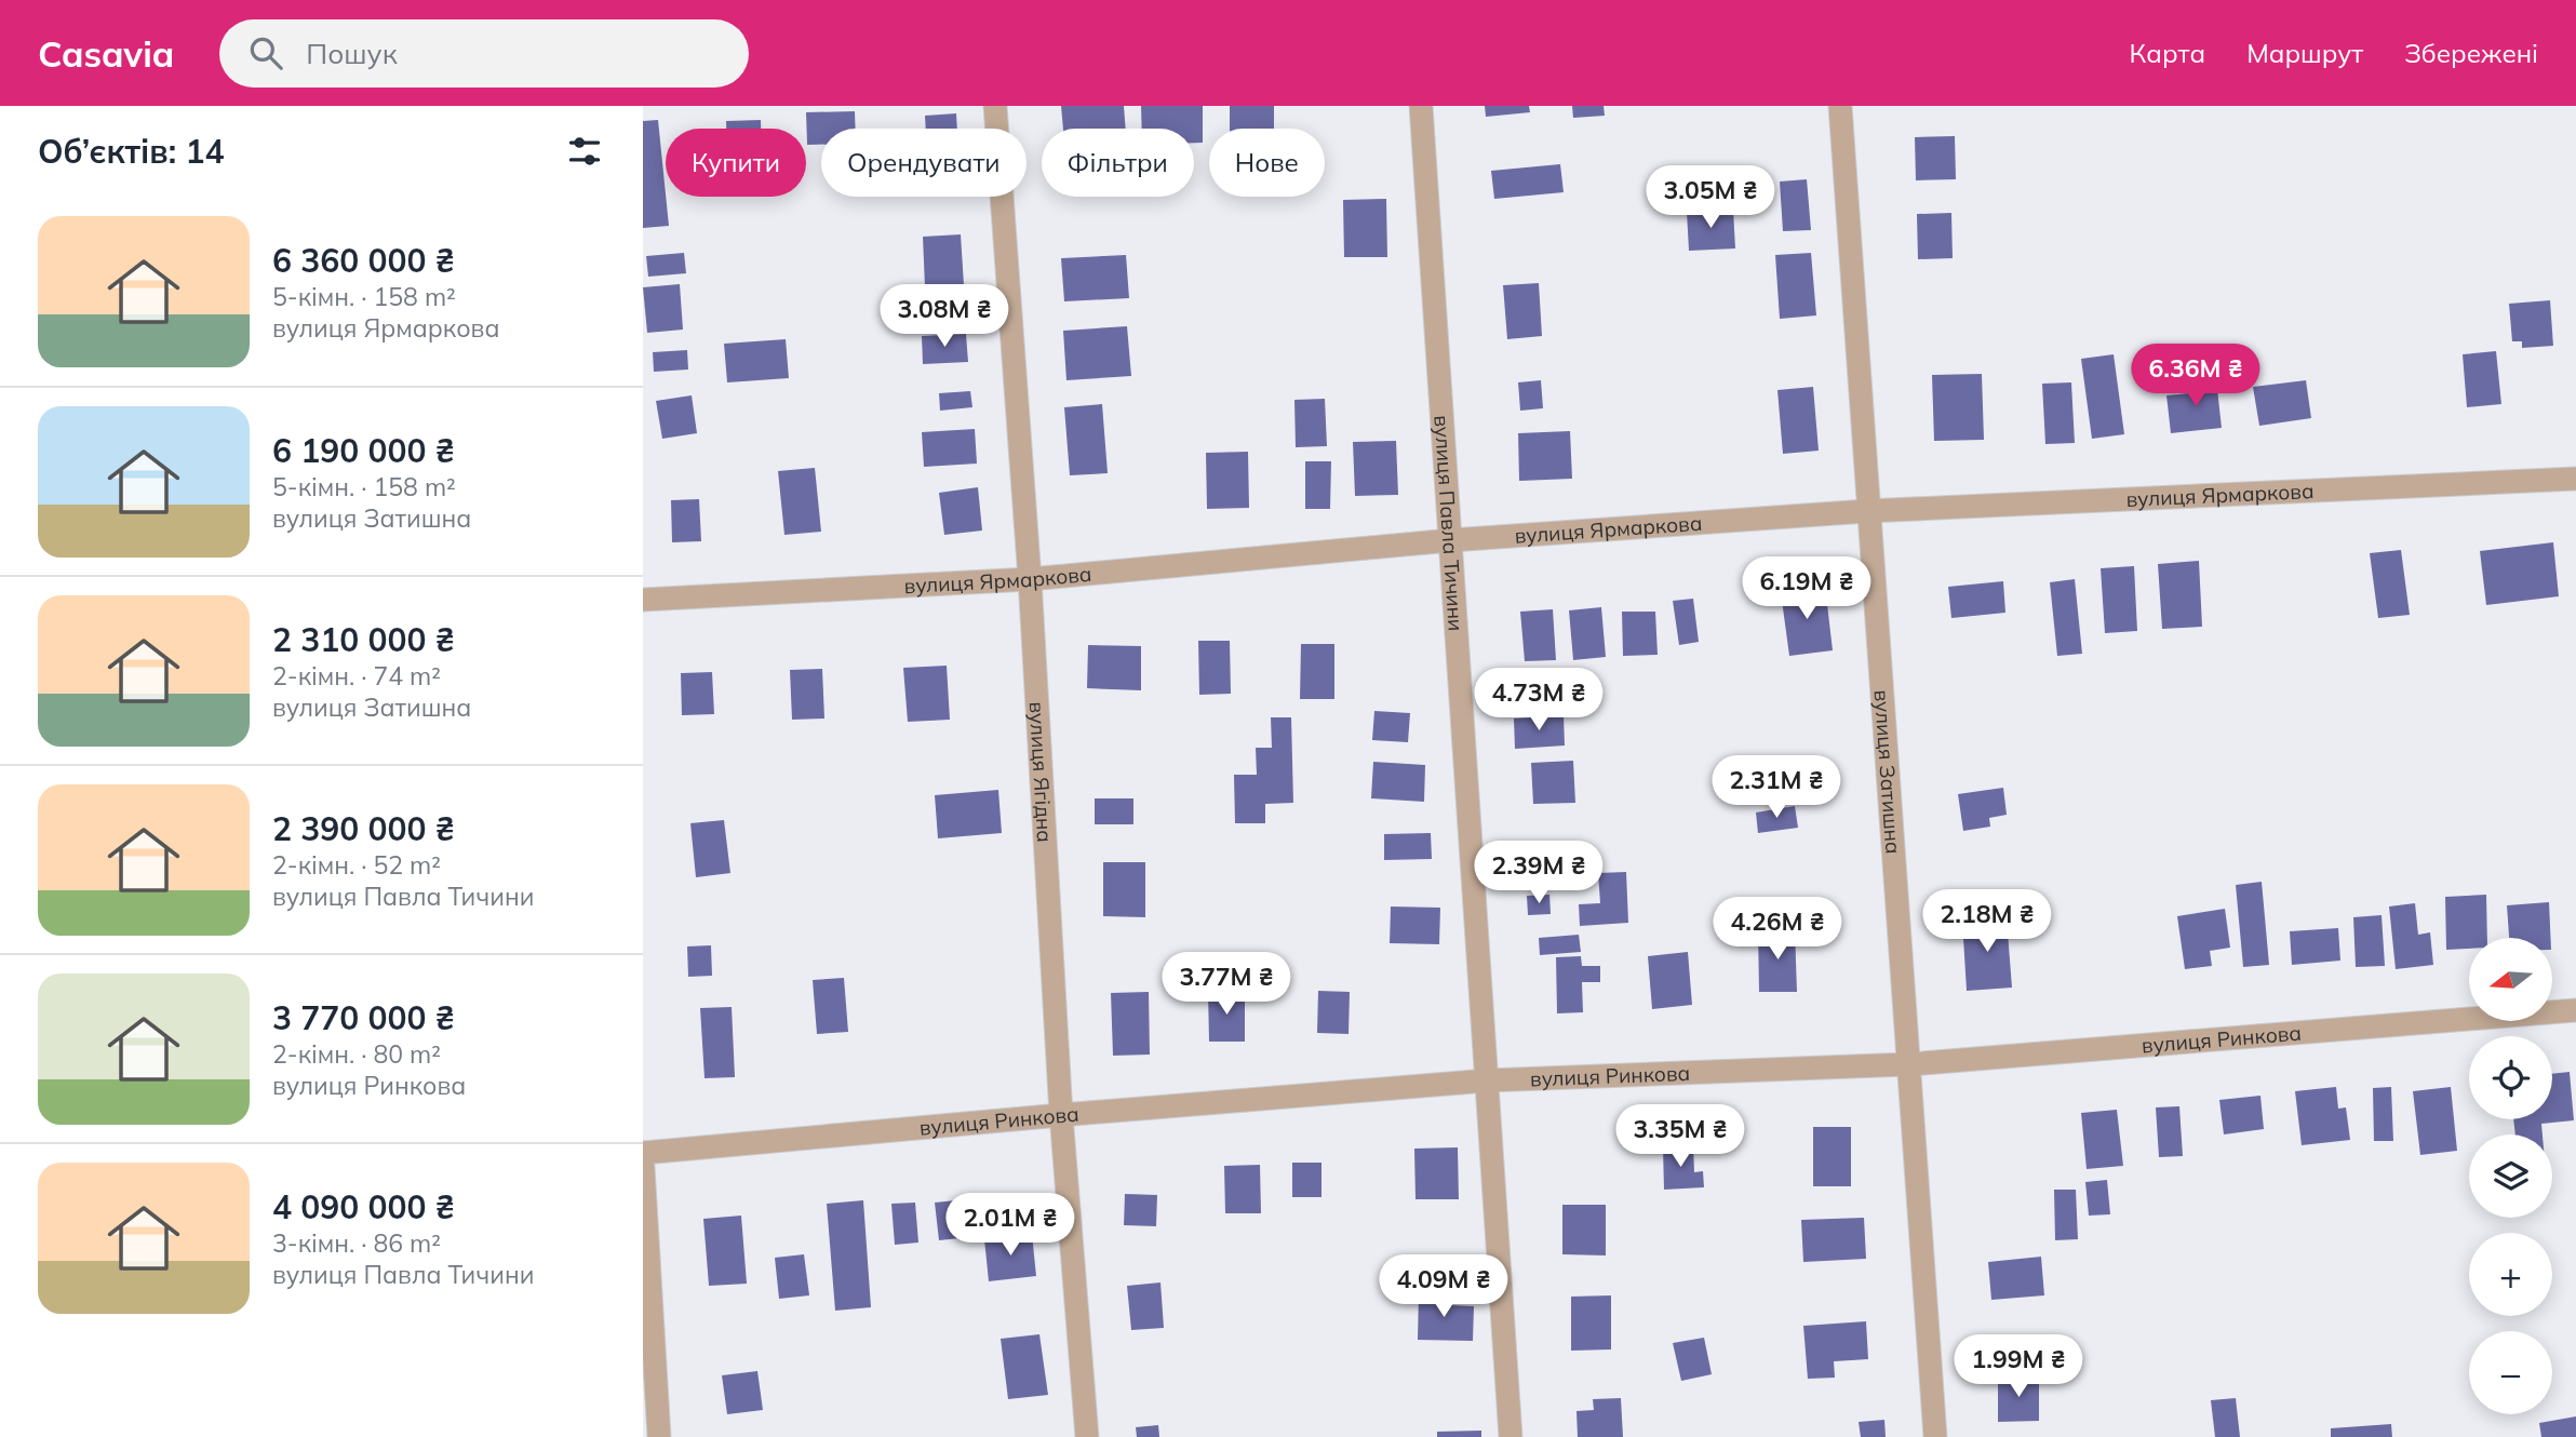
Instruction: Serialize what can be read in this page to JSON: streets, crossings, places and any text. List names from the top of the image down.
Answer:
{
  "streets": {
    "street": [
      "вулиця Ярмаркова",
      "вулиця Павла Тичини",
      "вулиця Ягідна",
      "вулиця Затишна",
      "вулиця Ринкова"
    ]
  },
  "crossings": [
    ["вулиця Ярмаркова", "вулиця Павла Тичини"],
    ["вулиця Ярмаркова", "вулиця Ягідна"],
    ["вулиця Ярмаркова", "вулиця Затишна"],
    ["вулиця Павла Тичини", "вулиця Ринкова"],
    ["вулиця Ягідна", "вулиця Ринкова"],
    ["вулиця Затишна", "вулиця Ринкова"]
  ],
  "north": "left",
  "page": {
    "header": "Casavia",
    "search": "Пошук",
    "nav": ["Карта", "Маршрут", "Збережені"],
    "heading": "Об’єктів: 14",
    "chip": [
      "Купити",
      "Орендувати",
      "Фільтри",
      "Нове"
    ],
    "price": [
      "3.05M ₴",
      "3.08M ₴",
      "6.36M ₴",
      "6.19M ₴",
      "4.73M ₴",
      "2.31M ₴",
      "2.39M ₴",
      "2.18M ₴",
      "4.26M ₴",
      "3.77M ₴",
      "3.35M ₴",
      "2.01M ₴",
      "4.09M ₴",
      "1.99M ₴"
    ],
    "list": [
      {
        "name": "6 360 000 ₴",
        "note": "5-кімн. · 158 m² · вулиця Ярмаркова"
      },
      {
        "name": "6 190 000 ₴",
        "note": "5-кімн. · 158 m² · вулиця Затишна"
      },
      {
        "name": "2 310 000 ₴",
        "note": "2-кімн. · 74 m² · вулиця Затишна"
      },
      {
        "name": "2 390 000 ₴",
        "note": "2-кімн. · 52 m² · вулиця Павла Тичини"
      },
      {
        "name": "3 770 000 ₴",
        "note": "2-кімн. · 80 m² · вулиця Ринкова"
      },
      {
        "name": "4 090 000 ₴",
        "note": "3-кімн. · 86 m² · вулиця Павла Тичини"
      }
    ],
    "map_buttons": ["+", "−"]
  }
}
